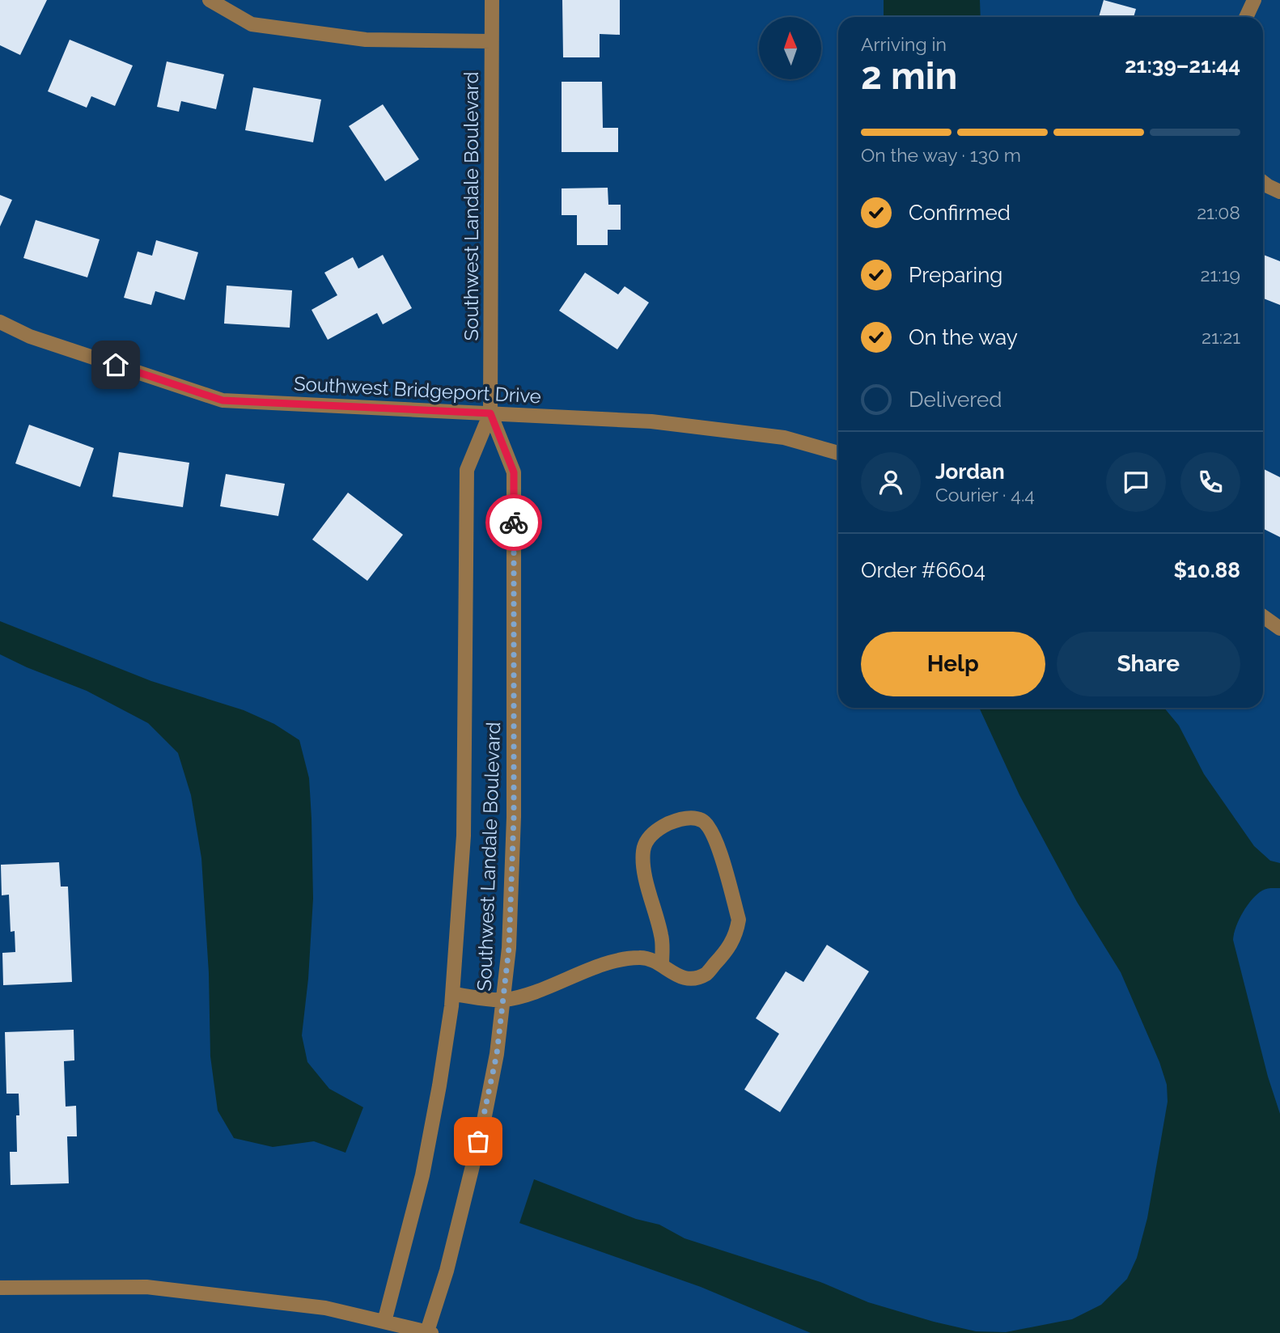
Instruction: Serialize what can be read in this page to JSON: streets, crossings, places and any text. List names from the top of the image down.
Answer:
{
  "streets": {
    "street": ["Southwest Landale Boulevard", "Southwest Bridgeport Drive"]
  },
  "crossings": [
    ["Southwest Landale Boulevard", "Southwest Bridgeport Drive"]
  ],
  "north": "top",
  "page": {
    "heading": ["2 min", "Arriving in", "21:39–21:44"],
    "panel": [
      "Jordan",
      "Courier · 4.4",
      "Order #6604",
      "$10.88"
    ],
    "bar": "On the way · 130 m",
    "list": [
      ["Confirmed", "21:08"],
      ["Preparing", "21:19"],
      ["On the way", "21:21"],
      "Delivered"
    ],
    "buttons": ["Help", "Share"]
  }
}
